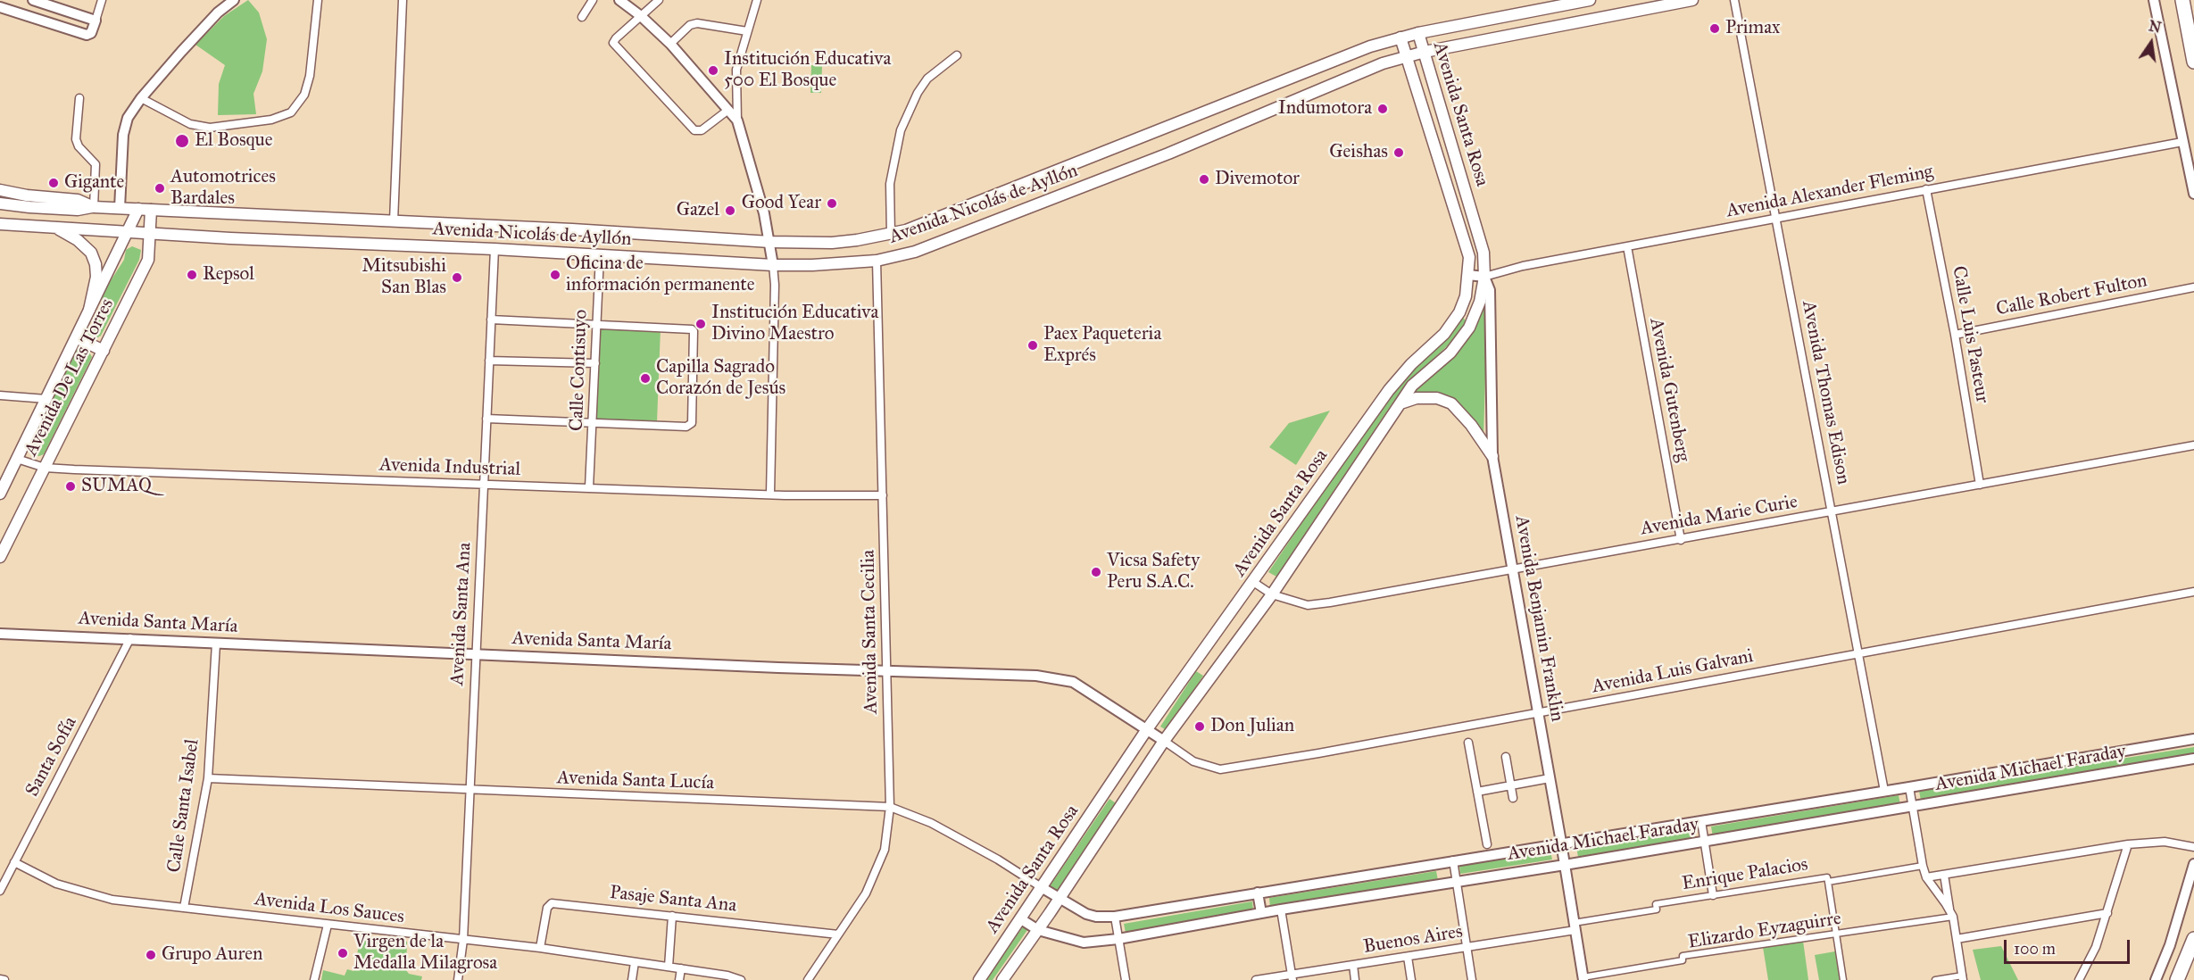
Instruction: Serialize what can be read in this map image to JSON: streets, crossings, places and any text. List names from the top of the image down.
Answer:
{
  "streets": {
    "main road": ["Avenida Santa Rosa", "Avenida Nicolás de Ayllón", "Avenida De Las Torres"],
    "street": [
      "Avenida Alexander Fleming",
      "Calle Robert Fulton",
      "Calle Luis Pasteur",
      "Calle Contisuyo",
      "Avenida Gutenberg",
      "Avenida Thomas Edison",
      "Avenida Industrial",
      "Avenida Marie Curie",
      "Avenida Santa Ana",
      "Avenida Benjamin Franklin",
      "Avenida Santa María",
      "Avenida Santa Cecilia",
      "Avenida Luis Galvani",
      "Santa Sofía",
      "Avenida Michael Faraday",
      "Avenida Santa Lucía",
      "Calle Santa Isabel",
      "Enrique Palacios",
      "Pasaje Santa Ana",
      "Avenida Los Sauces",
      "Elizardo Eyzaguirre",
      "Buenos Aires"
    ]
  },
  "crossings": [
    ["Avenida Santa Rosa", "Avenida Alexander Fleming"],
    ["Avenida Santa Rosa", "Avenida Nicolás de Ayllón"],
    ["Avenida Santa Rosa", "Avenida Marie Curie"],
    ["Avenida Santa Rosa", "Avenida Benjamin Franklin"],
    ["Avenida Santa Rosa", "Avenida Santa María"],
    ["Avenida Santa Rosa", "Avenida Luis Galvani"],
    ["Avenida Santa Rosa", "Avenida Michael Faraday"],
    ["Avenida Santa Rosa", "Avenida Santa Lucía"],
    ["Avenida Alexander Fleming", "Calle Luis Pasteur"],
    ["Avenida Alexander Fleming", "Avenida Gutenberg"],
    ["Avenida Alexander Fleming", "Avenida Thomas Edison"],
    ["Avenida Alexander Fleming", "Avenida Benjamin Franklin"],
    ["Avenida Nicolás de Ayllón", "Calle Contisuyo"],
    ["Avenida Nicolás de Ayllón", "Avenida De Las Torres"],
    ["Avenida Nicolás de Ayllón", "Avenida Santa Ana"],
    ["Avenida Nicolás de Ayllón", "Avenida Santa Cecilia"],
    ["Calle Robert Fulton", "Calle Luis Pasteur"],
    ["Calle Luis Pasteur", "Avenida Marie Curie"],
    ["Calle Contisuyo", "Avenida Industrial"],
    ["Avenida De Las Torres", "Avenida Industrial"],
    ["Avenida Gutenberg", "Avenida Marie Curie"],
    ["Avenida Thomas Edison", "Avenida Marie Curie"],
    ["Avenida Thomas Edison", "Avenida Luis Galvani"],
    ["Avenida Thomas Edison", "Avenida Michael Faraday"],
    ["Avenida Industrial", "Avenida Santa Ana"],
    ["Avenida Industrial", "Avenida Santa Cecilia"],
    ["Avenida Marie Curie", "Avenida Benjamin Franklin"],
    ["Avenida Santa Ana", "Avenida Santa María"],
    ["Avenida Santa Ana", "Avenida Santa Lucía"],
    ["Avenida Santa Ana", "Avenida Los Sauces"],
    ["Avenida Benjamin Franklin", "Avenida Luis Galvani"],
    ["Avenida Benjamin Franklin", "Avenida Michael Faraday"],
    ["Avenida Benjamin Franklin", "Enrique Palacios"],
    ["Avenida Benjamin Franklin", "Elizardo Eyzaguirre"],
    ["Avenida Benjamin Franklin", "Buenos Aires"],
    ["Avenida Santa María", "Avenida Santa Cecilia"],
    ["Avenida Santa María", "Avenida Luis Galvani"],
    ["Avenida Santa María", "Santa Sofía"],
    ["Avenida Santa María", "Calle Santa Isabel"],
    ["Avenida Santa Cecilia", "Avenida Santa Lucía"],
    ["Avenida Santa Cecilia", "Pasaje Santa Ana"],
    ["Santa Sofía", "Avenida Los Sauces"],
    ["Avenida Michael Faraday", "Avenida Santa Lucía"],
    ["Avenida Santa Lucía", "Calle Santa Isabel"],
    ["Calle Santa Isabel", "Avenida Los Sauces"],
    ["Enrique Palacios", "Buenos Aires"],
    ["Pasaje Santa Ana", "Avenida Los Sauces"]
  ],
  "places": [
    "Primax",
    "Institución Educativa 500 El Bosque",
    "Indumotora",
    "El Bosque",
    "Geishas",
    "Divemotor",
    "Gigante",
    "Automotrices Bardales",
    "Good Year",
    "Gazel",
    "Repsol",
    "Oficina de información permanente",
    "Mitsubishi San Blas",
    "Institución Educativa Divino Maestro",
    "Paex Paqueteria Exprés",
    "Capilla Sagrado Corazón de Jesús",
    "SUMAQ",
    "Vicsa Safety Peru S.A.C.",
    "Don Julian",
    "Virgen de la Medalla Milagrosa",
    "Grupo Auren"
  ],
  "scale_bar": "100 m",
  "north": "top"
}
